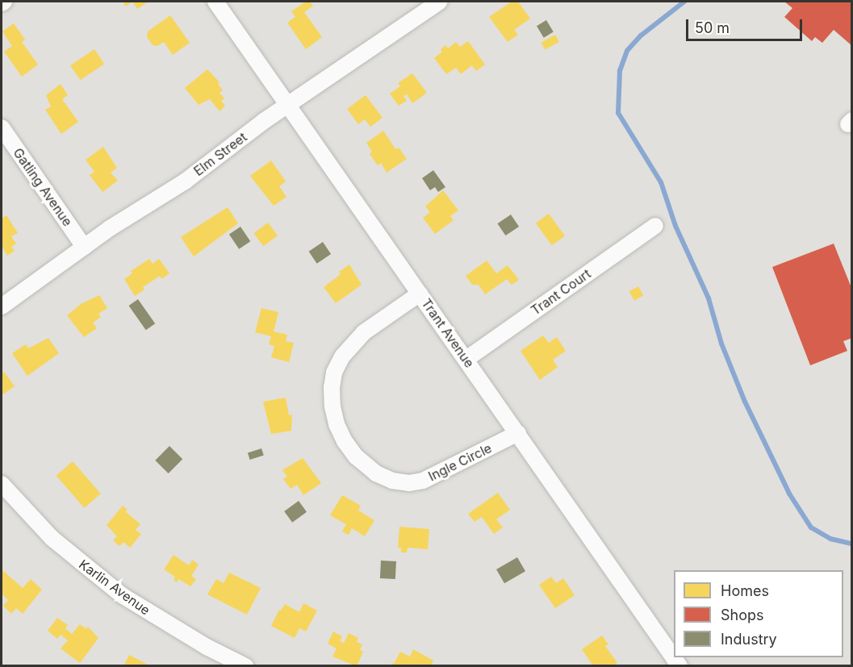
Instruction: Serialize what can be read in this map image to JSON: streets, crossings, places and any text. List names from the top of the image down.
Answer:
{
  "streets": {
    "street": [
      "Elm Street",
      "Gatling Avenue",
      "Trant Court",
      "Trant Avenue",
      "Ingle Circle",
      "Karlin Avenue"
    ]
  },
  "crossings": [
    ["Elm Street", "Gatling Avenue"],
    ["Elm Street", "Trant Avenue"],
    ["Trant Court", "Trant Avenue"],
    ["Trant Avenue", "Ingle Circle"]
  ],
  "legend": ["Homes", "Shops", "Industry"],
  "scale_bar": "50 m"
}
